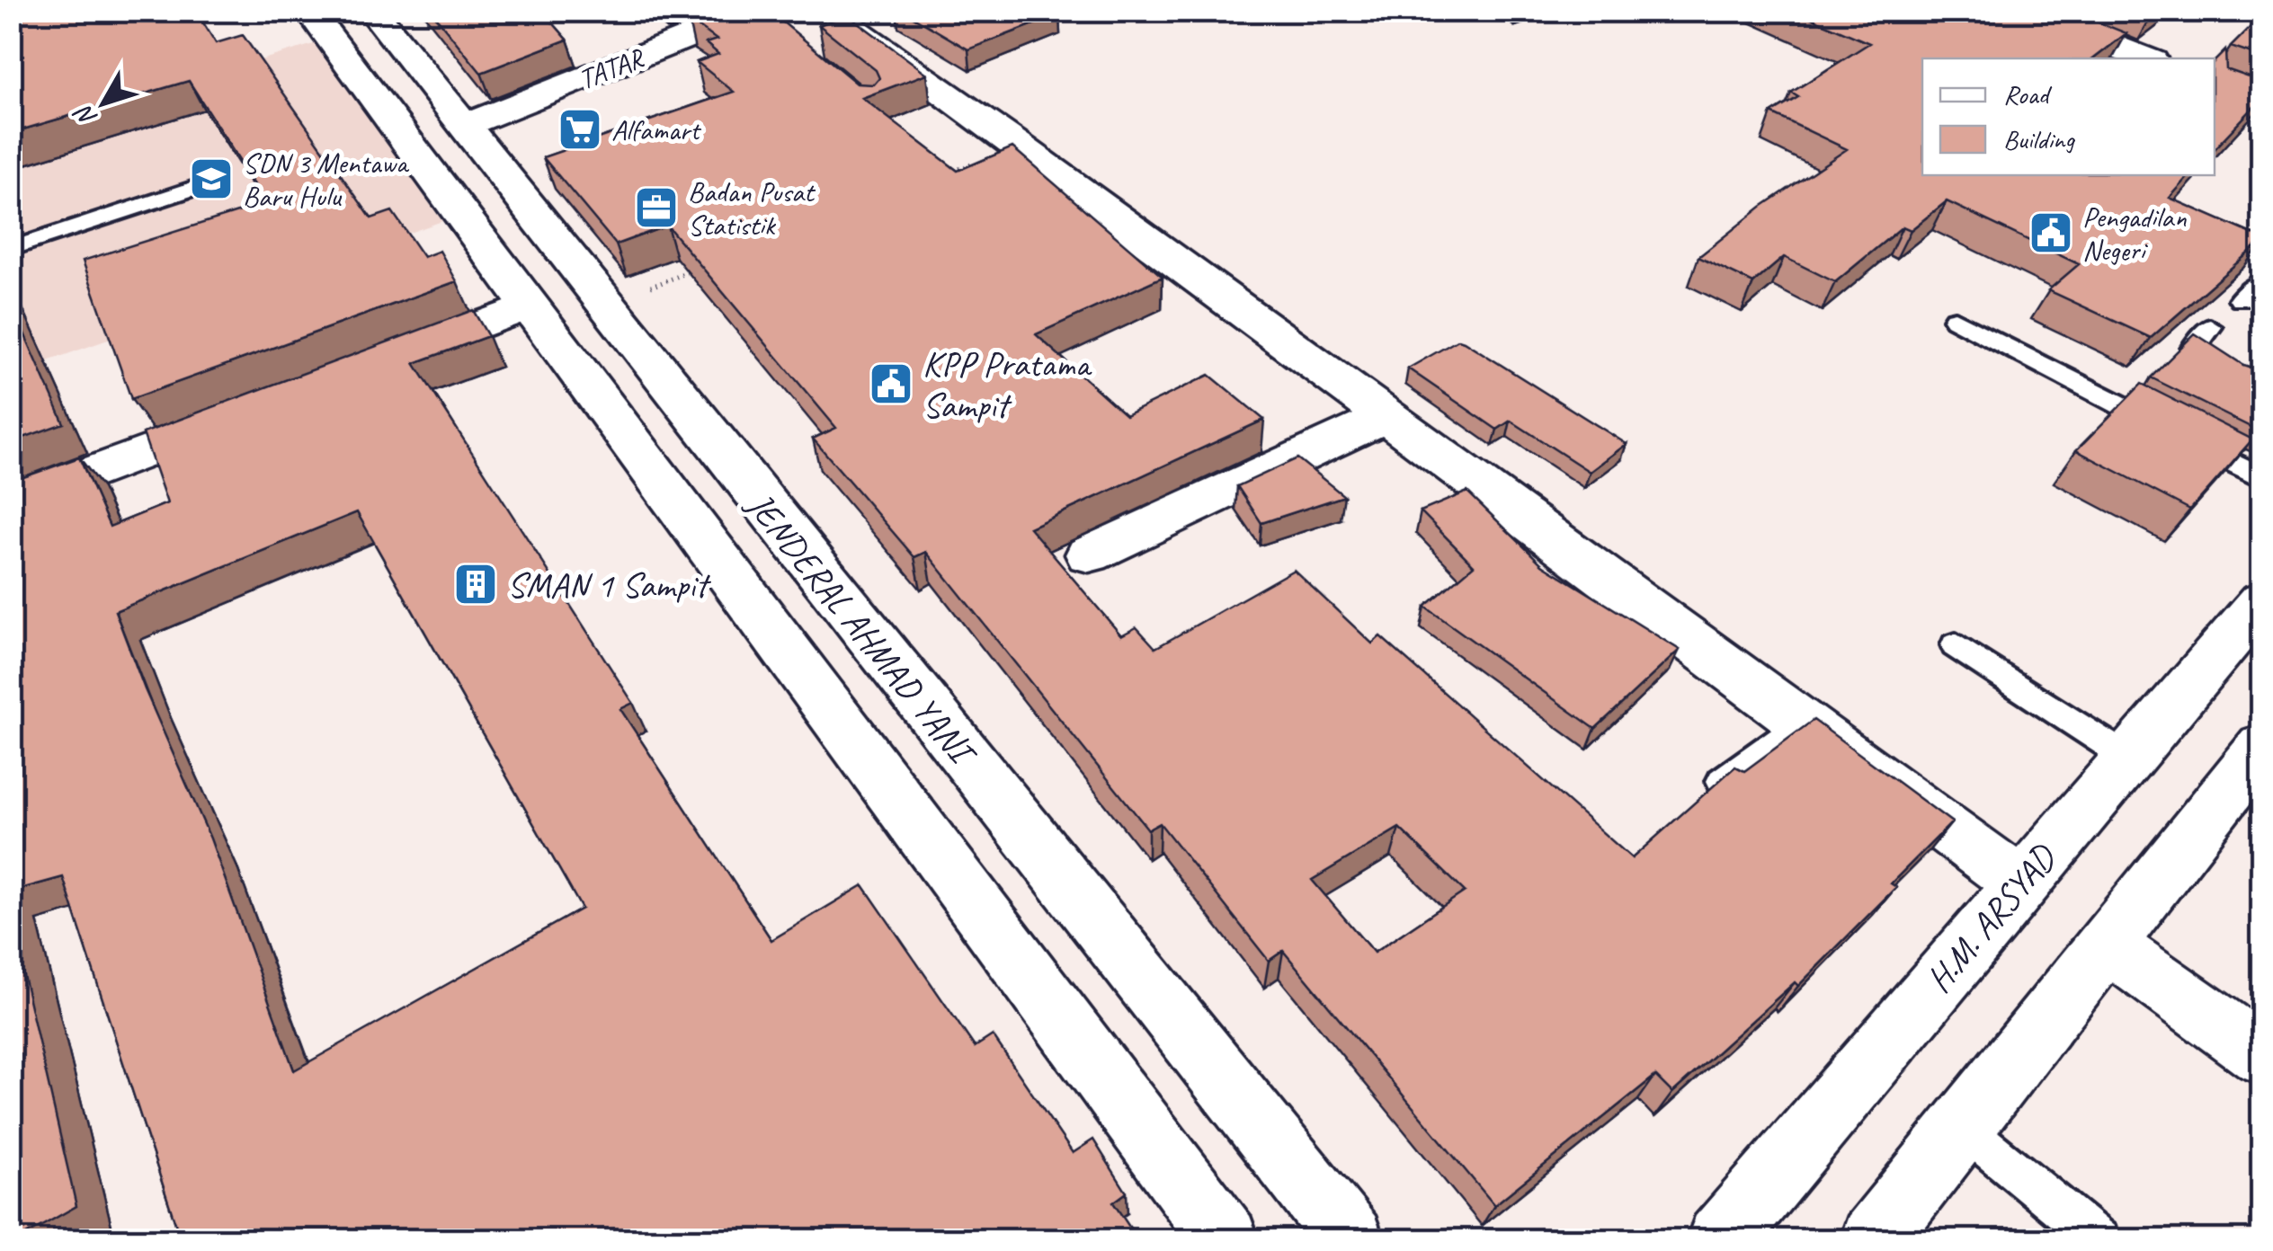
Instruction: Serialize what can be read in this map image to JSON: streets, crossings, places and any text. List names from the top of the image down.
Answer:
{
  "streets": {
    "main road": ["TATAR", "JENDERAL AHMAD YANI", "H.M. ARSYAD"]
  },
  "crossings": [
    ["TATAR", "JENDERAL AHMAD YANI"]
  ],
  "places": {
    "supermarket": ["Alfamart"],
    "school or university": ["SDN 3 Mentawa Baru Hulu"],
    "office": ["Badan Pusat Statistik"],
    "public building": ["Pengadilan Negeri", "KPP Pratama Sampit"],
    "building": ["SMAN 1 Sampit"]
  },
  "legend": ["Road", "Building"],
  "north": "bottom left"
}
